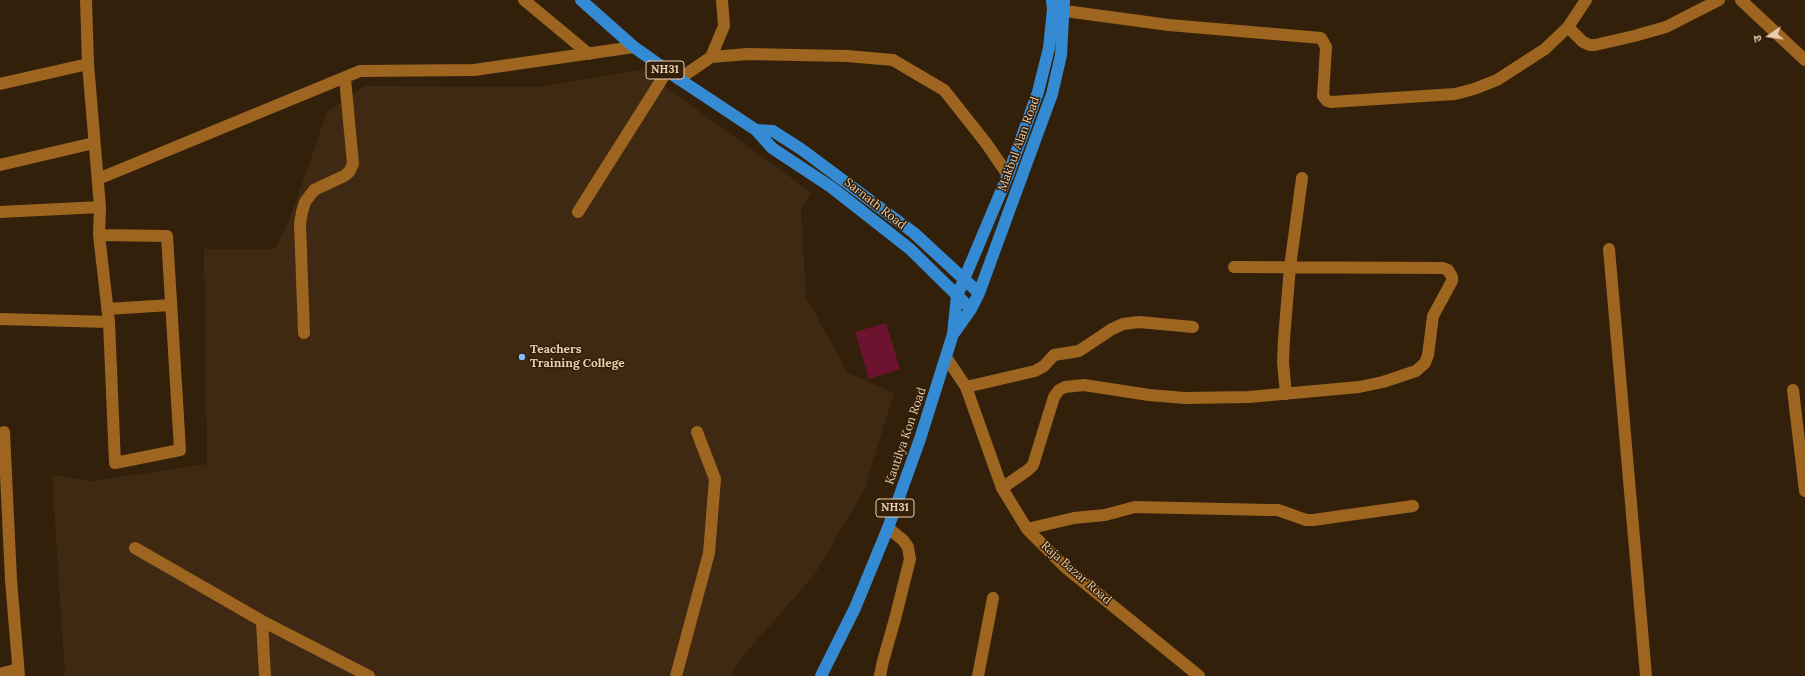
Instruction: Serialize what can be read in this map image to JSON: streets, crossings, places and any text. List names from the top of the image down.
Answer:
{
  "streets": {
    "highway": [
      "NH31",
      "Makbul Alan Road",
      "Sarnath Road",
      "Kautilya Kon Road"
    ],
    "street": ["Raja Bazar Road"]
  },
  "crossings": [
    ["Makbul Alan Road", "Sarnath Road"],
    ["Makbul Alan Road", "Kautilya Kon Road"],
    ["Sarnath Road", "Kautilya Kon Road"],
    ["Kautilya Kon Road", "Raja Bazar Road"]
  ],
  "places": ["Teachers Training College"],
  "north": "left"
}
